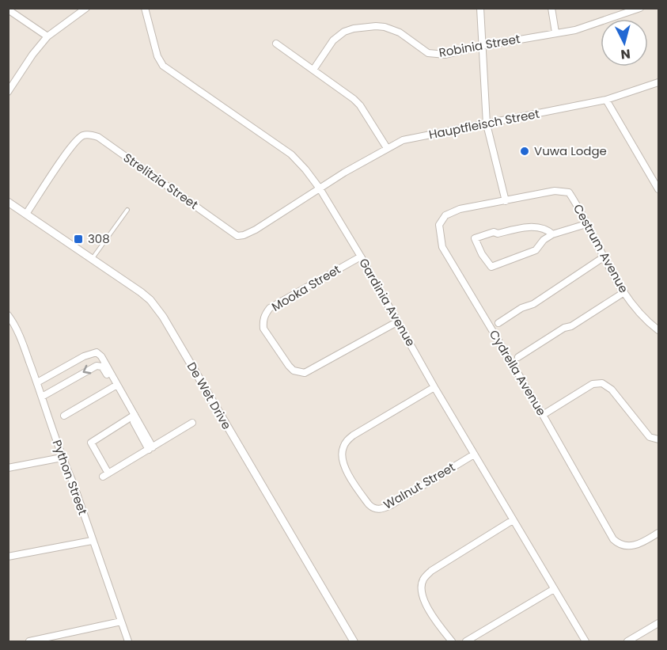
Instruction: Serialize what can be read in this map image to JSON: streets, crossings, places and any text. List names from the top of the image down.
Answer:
{
  "streets": {
    "street": [
      "Robinia Street",
      "Hauptfleisch Street",
      "Strelitzia Street",
      "Cestrum Avenue",
      "Mooka Street",
      "Gardinia Avenue",
      "Cydrella Avenue",
      "De Wet Drive",
      "Python Street",
      "Walnut Street"
    ]
  },
  "crossings": [
    ["Hauptfleisch Street", "Strelitzia Street"],
    ["Hauptfleisch Street", "Gardinia Avenue"],
    ["Strelitzia Street", "Gardinia Avenue"],
    ["Strelitzia Street", "De Wet Drive"],
    ["Cestrum Avenue", "Cydrella Avenue"],
    ["Mooka Street", "Gardinia Avenue"],
    ["Gardinia Avenue", "Walnut Street"]
  ],
  "places": {
    "other": ["Vuwa Lodge"],
    "transit": ["308"]
  },
  "north": "bottom"
}
